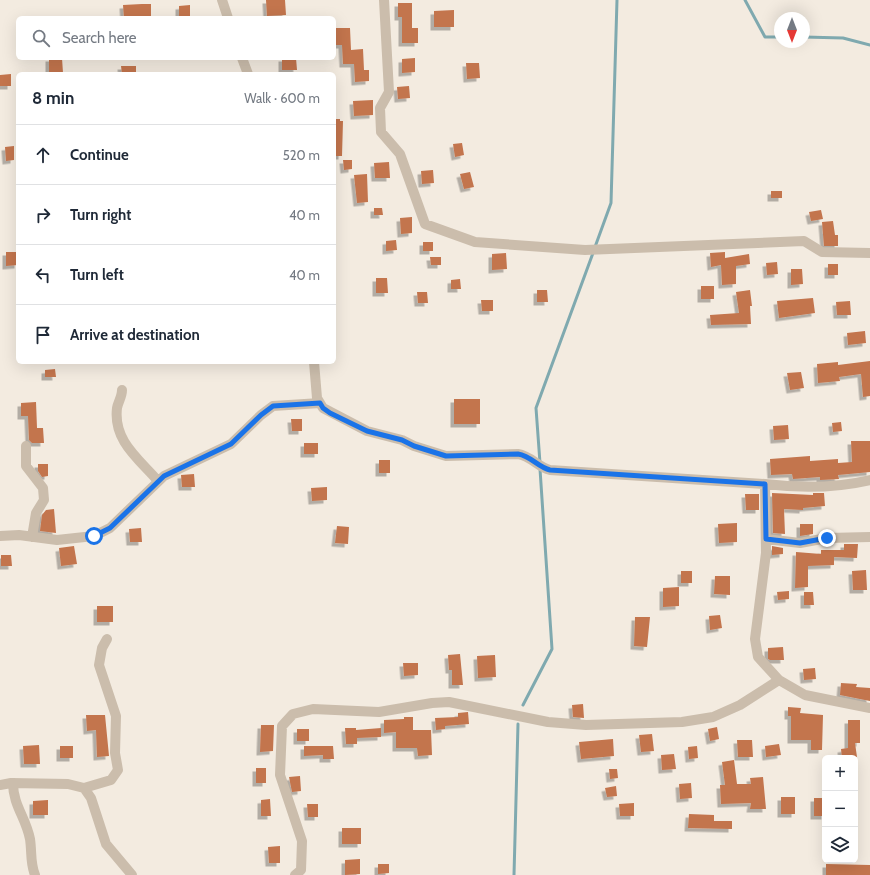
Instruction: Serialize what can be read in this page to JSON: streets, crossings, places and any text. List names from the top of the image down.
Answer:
{
  "north": "bottom",
  "page": {
    "search": "Search here",
    "heading": ["8 min", "Walk · 600 m"],
    "list": [
      ["Continue", "520 m"],
      ["Turn right", "40 m"],
      ["Turn left", "40 m"],
      "Arrive at destination"
    ],
    "map_buttons": ["+", "−"]
  }
}
